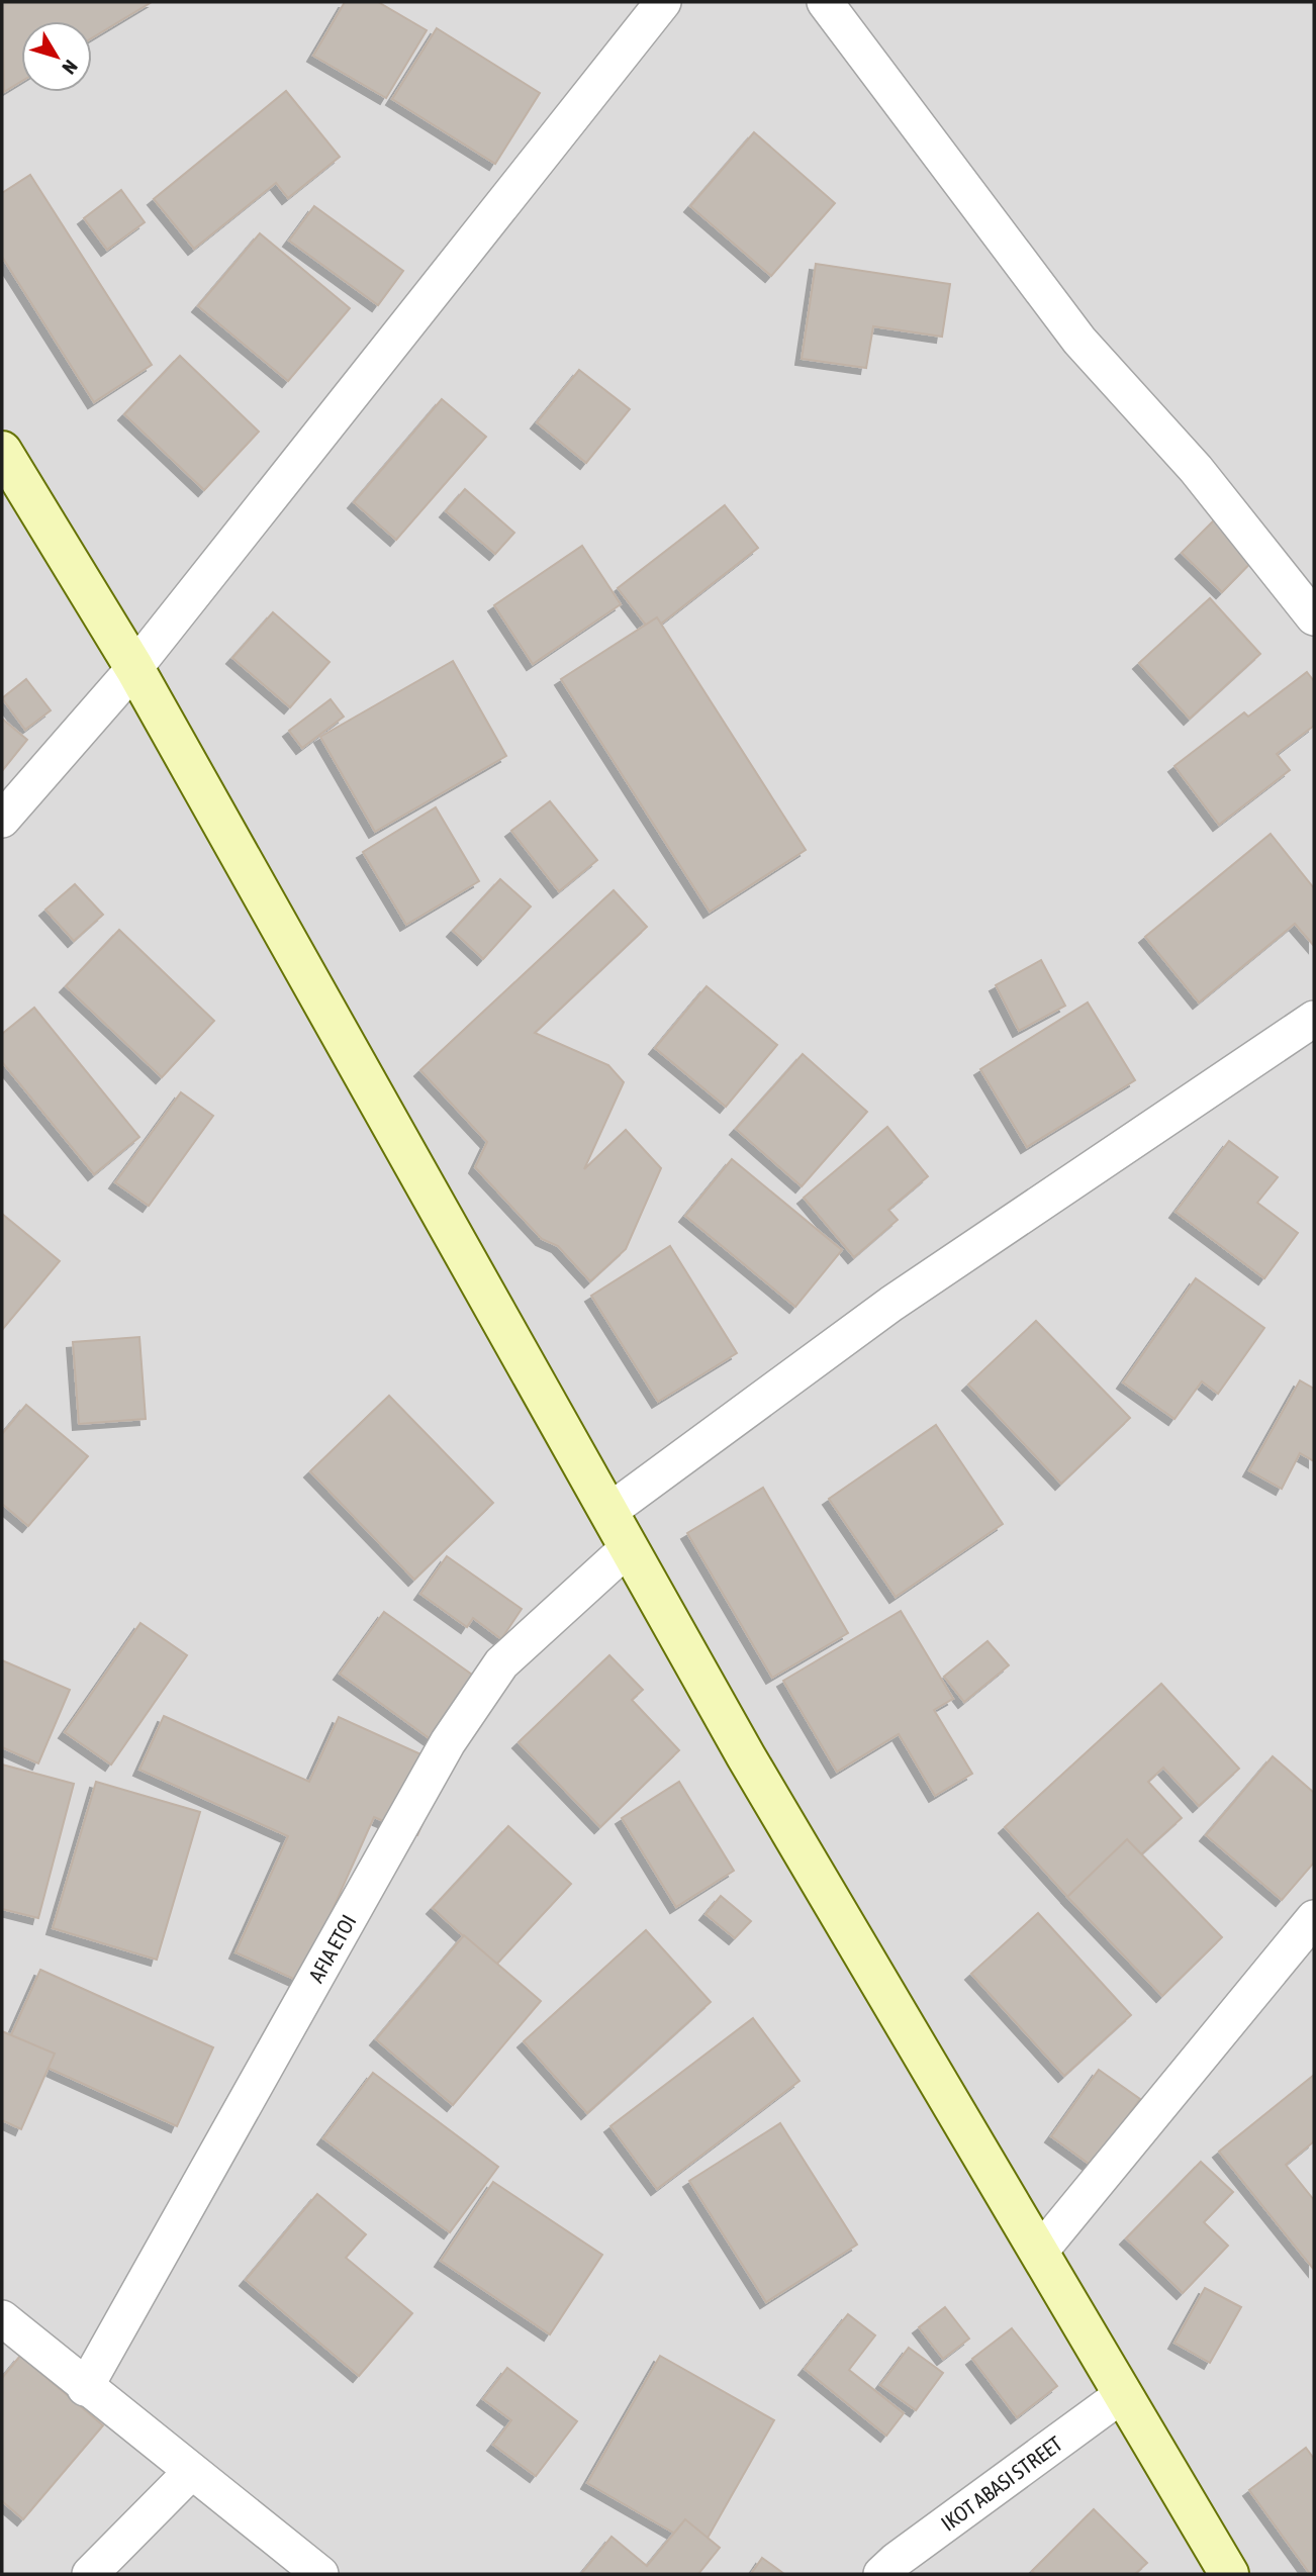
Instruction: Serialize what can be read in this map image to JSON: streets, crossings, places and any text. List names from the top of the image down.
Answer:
{
  "streets": {
    "street": ["AFIA ETOI", "IKOT ABASI STREET"]
  },
  "north": "bottom right"
}
